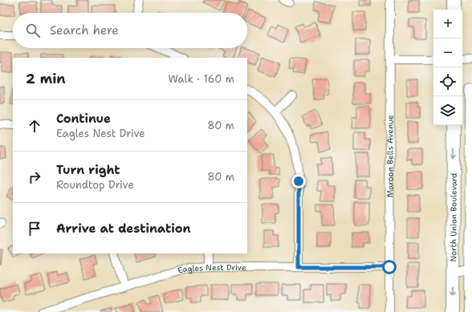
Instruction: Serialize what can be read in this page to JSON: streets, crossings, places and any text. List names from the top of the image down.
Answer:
{
  "streets": {
    "main road": ["North Union Boulevard"],
    "street": ["Maroon Bells Avenue", "Eagles Nest Drive"]
  },
  "crossings": [
    ["Maroon Bells Avenue", "Eagles Nest Drive"]
  ],
  "page": {
    "map_buttons": ["+", "−"],
    "search": "Search here",
    "heading": ["2 min", "Walk · 160 m"],
    "list": [
      ["Continue", "Eagles Nest Drive", "80 m"],
      ["Turn right", "Roundtop Drive", "80 m"],
      "Arrive at destination"
    ]
  }
}
